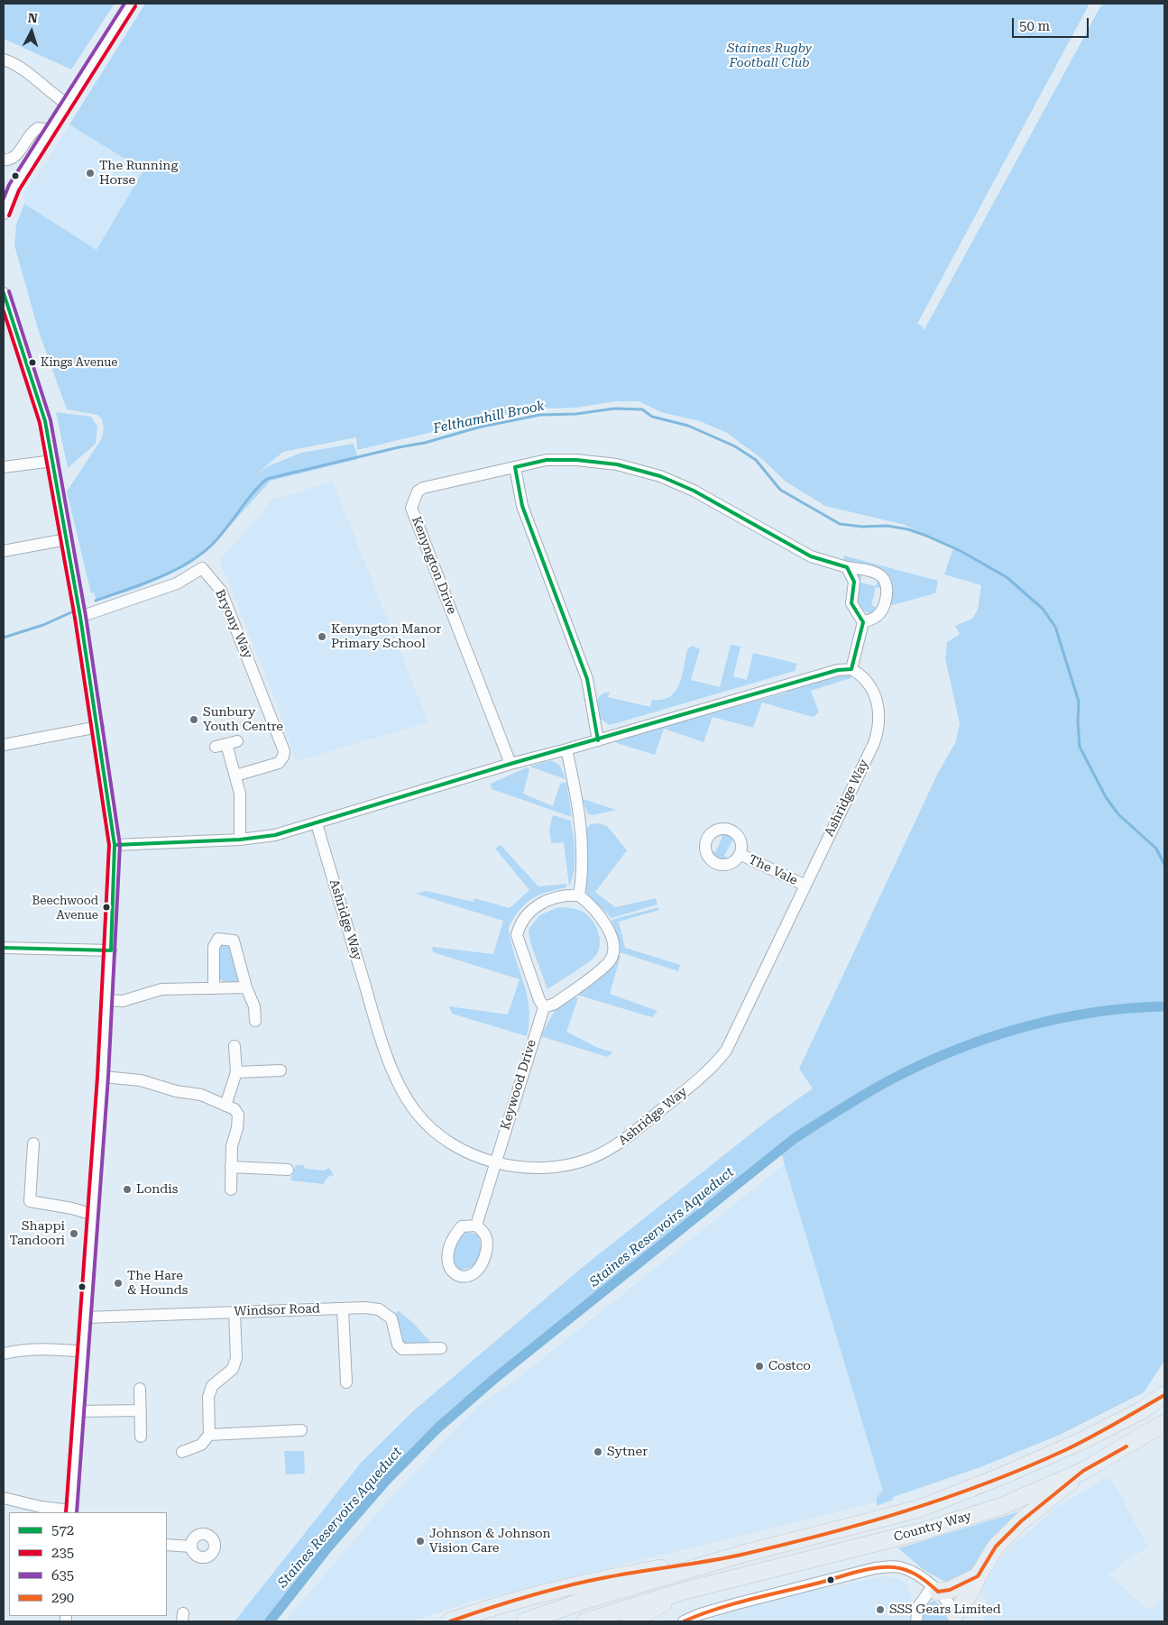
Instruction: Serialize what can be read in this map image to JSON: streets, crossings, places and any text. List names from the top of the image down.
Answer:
{
  "streets": {
    "highway": ["Country Way"],
    "street": [
      "Kenyngton Drive",
      "Bryony Way",
      "Ashridge Way",
      "The Vale",
      "Keywood Drive",
      "Windsor Road"
    ]
  },
  "crossings": [
    ["Ashridge Way", "The Vale"],
    ["Ashridge Way", "Keywood Drive"]
  ],
  "water": ["Felthamhill Brook", "Staines Reservoirs Aqueduct"],
  "parks": ["Staines Rugby Football Club"],
  "places": [
    "The Running Horse",
    "Kings Avenue",
    "Kenyngton Manor Primary School",
    "Sunbury Youth Centre",
    "Beechwood Avenue",
    "Londis",
    "Shappi Tandoori",
    "The Hare & Hounds",
    "Costco",
    "Sytner",
    "Johnson & Johnson Vision Care",
    "SSS Gears Limited"
  ],
  "lines": [
    "transit line 635",
    "transit line 235",
    "transit line 572",
    "transit line 290"
  ],
  "legend": [
    "572",
    "235",
    "635",
    "290"
  ],
  "scale_bar": "50 m",
  "north": "top"
}
